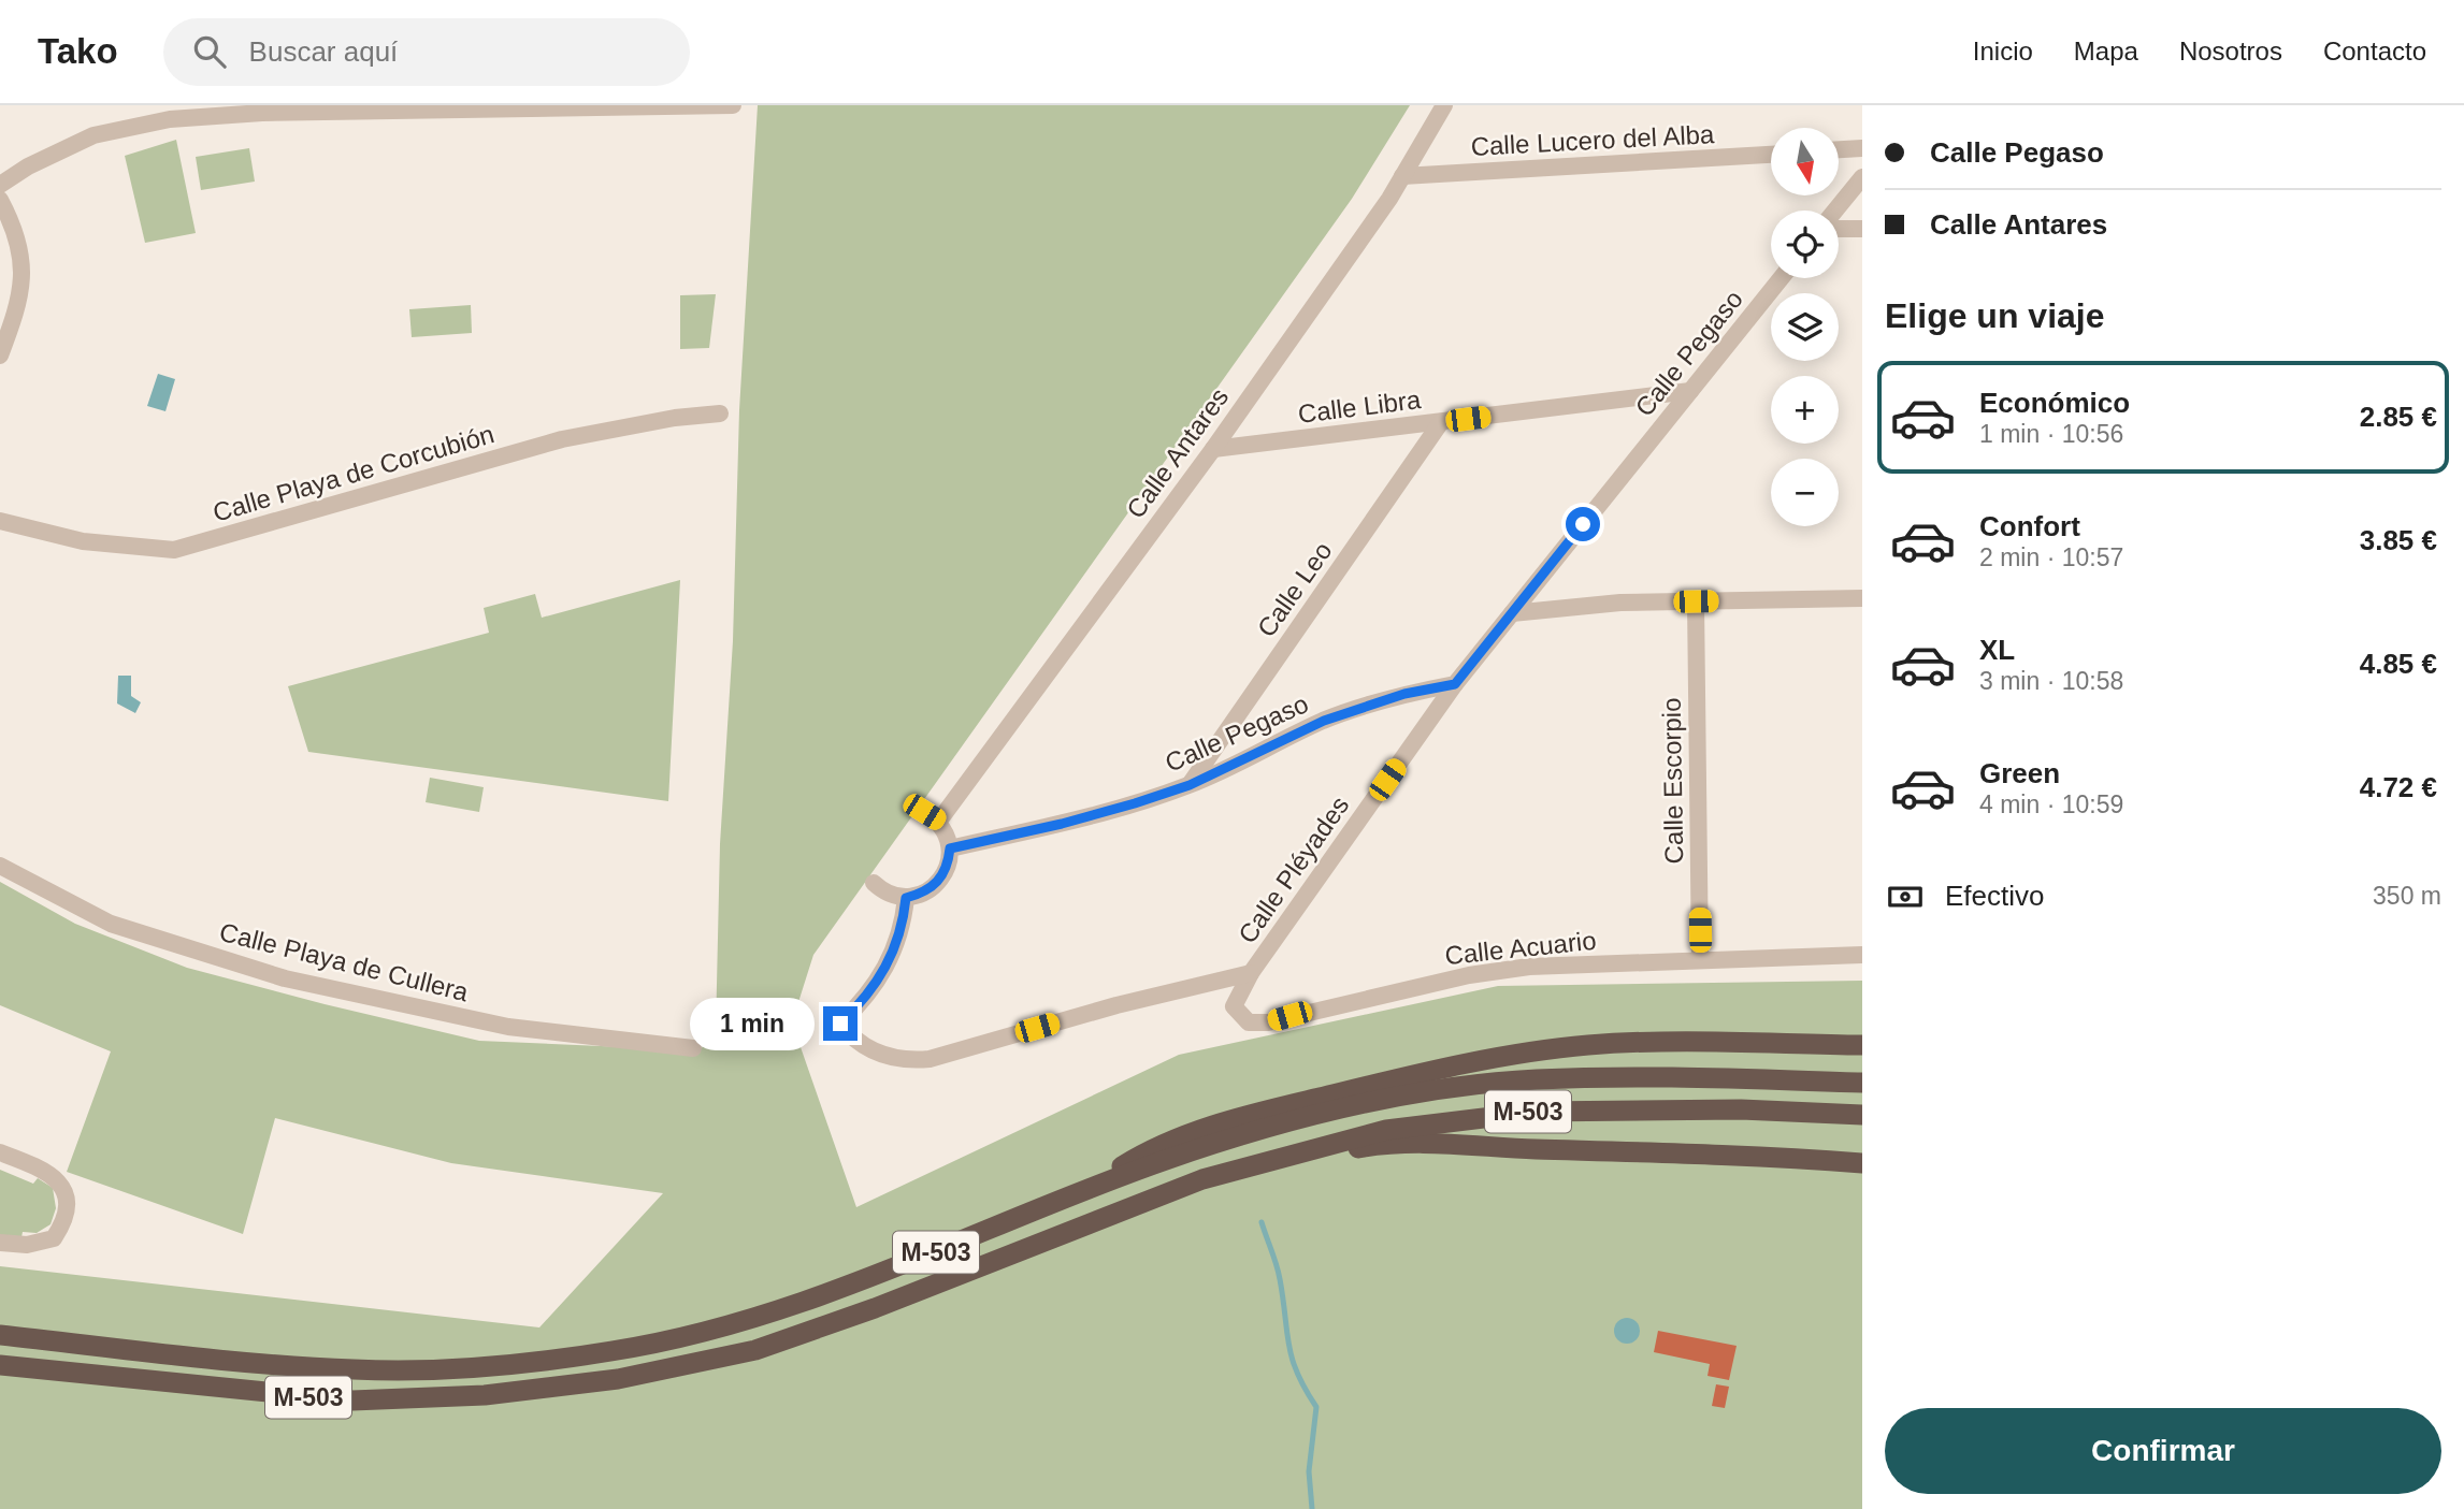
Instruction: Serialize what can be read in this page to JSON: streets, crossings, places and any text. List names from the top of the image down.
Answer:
{
  "streets": {
    "highway": ["M-503"],
    "street": [
      "Calle Lucero del Alba",
      "Calle Pegaso",
      "Calle Libra",
      "Calle Antares",
      "Calle Playa de Corcubión",
      "Calle Leo",
      "Calle Escorpio",
      "Calle Pléyades",
      "Calle Acuario",
      "Calle Playa de Cullera"
    ]
  },
  "crossings": [
    ["Calle Lucero del Alba", "Calle Antares"],
    ["Calle Pegaso", "Calle Libra"],
    ["Calle Pegaso", "Calle Antares"],
    ["Calle Pegaso", "Calle Leo"],
    ["Calle Pegaso", "Calle Pléyades"],
    ["Calle Libra", "Calle Antares"],
    ["Calle Libra", "Calle Leo"],
    ["Calle Escorpio", "Calle Acuario"],
    ["Calle Pléyades", "Calle Acuario"]
  ],
  "north": "bottom",
  "page": {
    "header": "Tako",
    "search": "Buscar aquí",
    "nav": [
      "Inicio",
      "Mapa",
      "Nosotros",
      "Contacto"
    ],
    "banner": ["Calle Pegaso", "Calle Antares"],
    "map_buttons": ["+", "−"],
    "heading": "Elige un viaje",
    "list": [
      {
        "name": "Económico",
        "note": "1 min · 10:56",
        "value": "2.85 €"
      },
      {
        "name": "Confort",
        "note": "2 min · 10:57",
        "value": "3.85 €"
      },
      {
        "name": "XL",
        "note": "3 min · 10:58",
        "value": "4.85 €"
      },
      {
        "name": "Green",
        "note": "4 min · 10:59",
        "value": "4.72 €"
      }
    ],
    "pay": ["Efectivo", "350 m"],
    "bubble": "1 min",
    "buttons": "Confirmar"
  }
}
